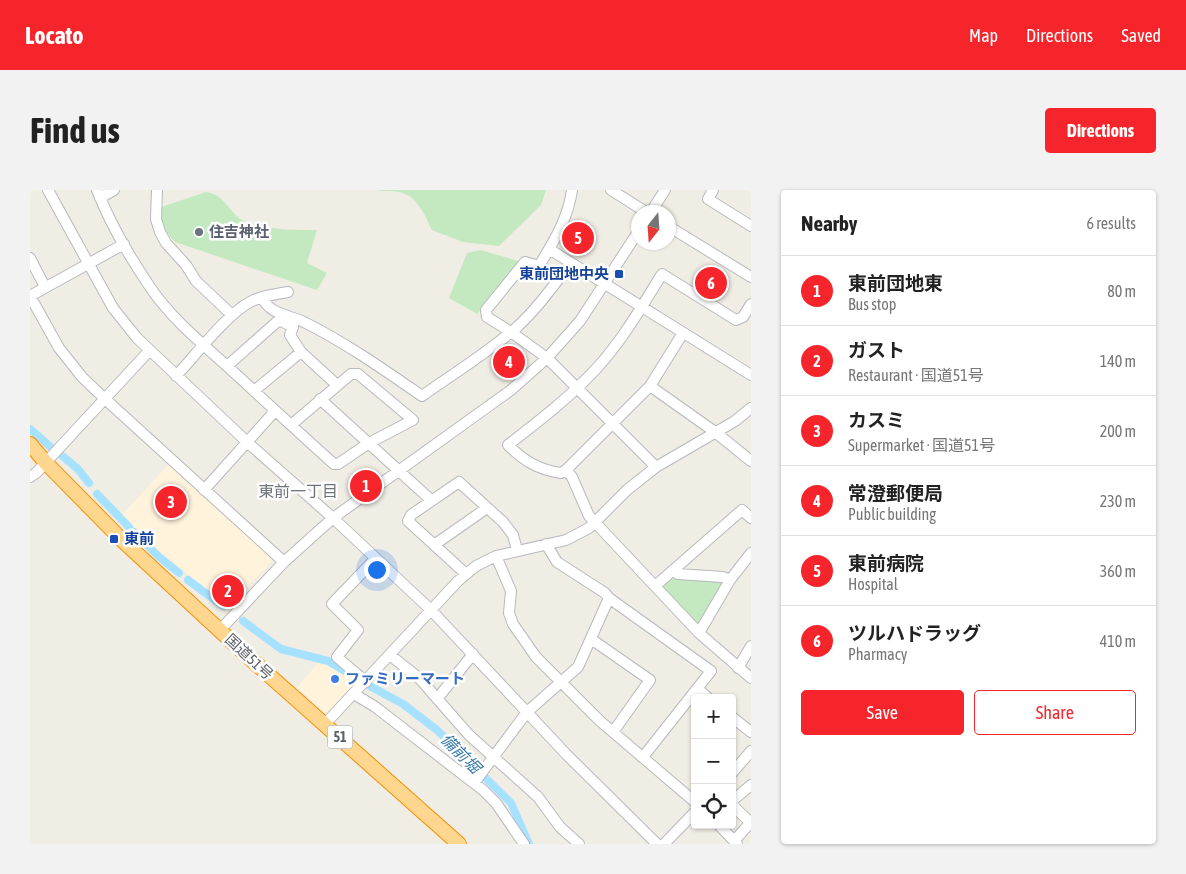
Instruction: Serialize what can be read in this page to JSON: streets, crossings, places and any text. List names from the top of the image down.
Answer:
{
  "streets": {
    "highway": ["国道51号", "51"]
  },
  "districts": ["東前一丁目"],
  "water": ["備前堀"],
  "places": {
    "other": ["住吉神社", "ファミリーマート"],
    "transit": ["東前団地中央", "東前"]
  },
  "north": "bottom",
  "page": {
    "header": "Locato",
    "nav": ["Map", "Directions", "Saved"],
    "buttons": [
      "Directions",
      ["Save", "Share"]
    ],
    "title": "Find us",
    "heading": ["Nearby", "6 results"],
    "pins": [
      "5",
      "6",
      "4",
      "1",
      "3",
      "2"
    ],
    "list": [
      {
        "mark": "1",
        "name": "東前団地東",
        "note": "Bus stop",
        "value": "80 m"
      },
      {
        "mark": "2",
        "name": "ガスト",
        "note": "Restaurant · 国道51号",
        "value": "140 m"
      },
      {
        "mark": "3",
        "name": "カスミ",
        "note": "Supermarket · 国道51号",
        "value": "200 m"
      },
      {
        "mark": "4",
        "name": "常澄郵便局",
        "note": "Public building",
        "value": "230 m"
      },
      {
        "mark": "5",
        "name": "東前病院",
        "note": "Hospital",
        "value": "360 m"
      },
      {
        "mark": "6",
        "name": "ツルハドラッグ",
        "note": "Pharmacy",
        "value": "410 m"
      }
    ],
    "map_buttons": ["+", "−"]
  }
}
